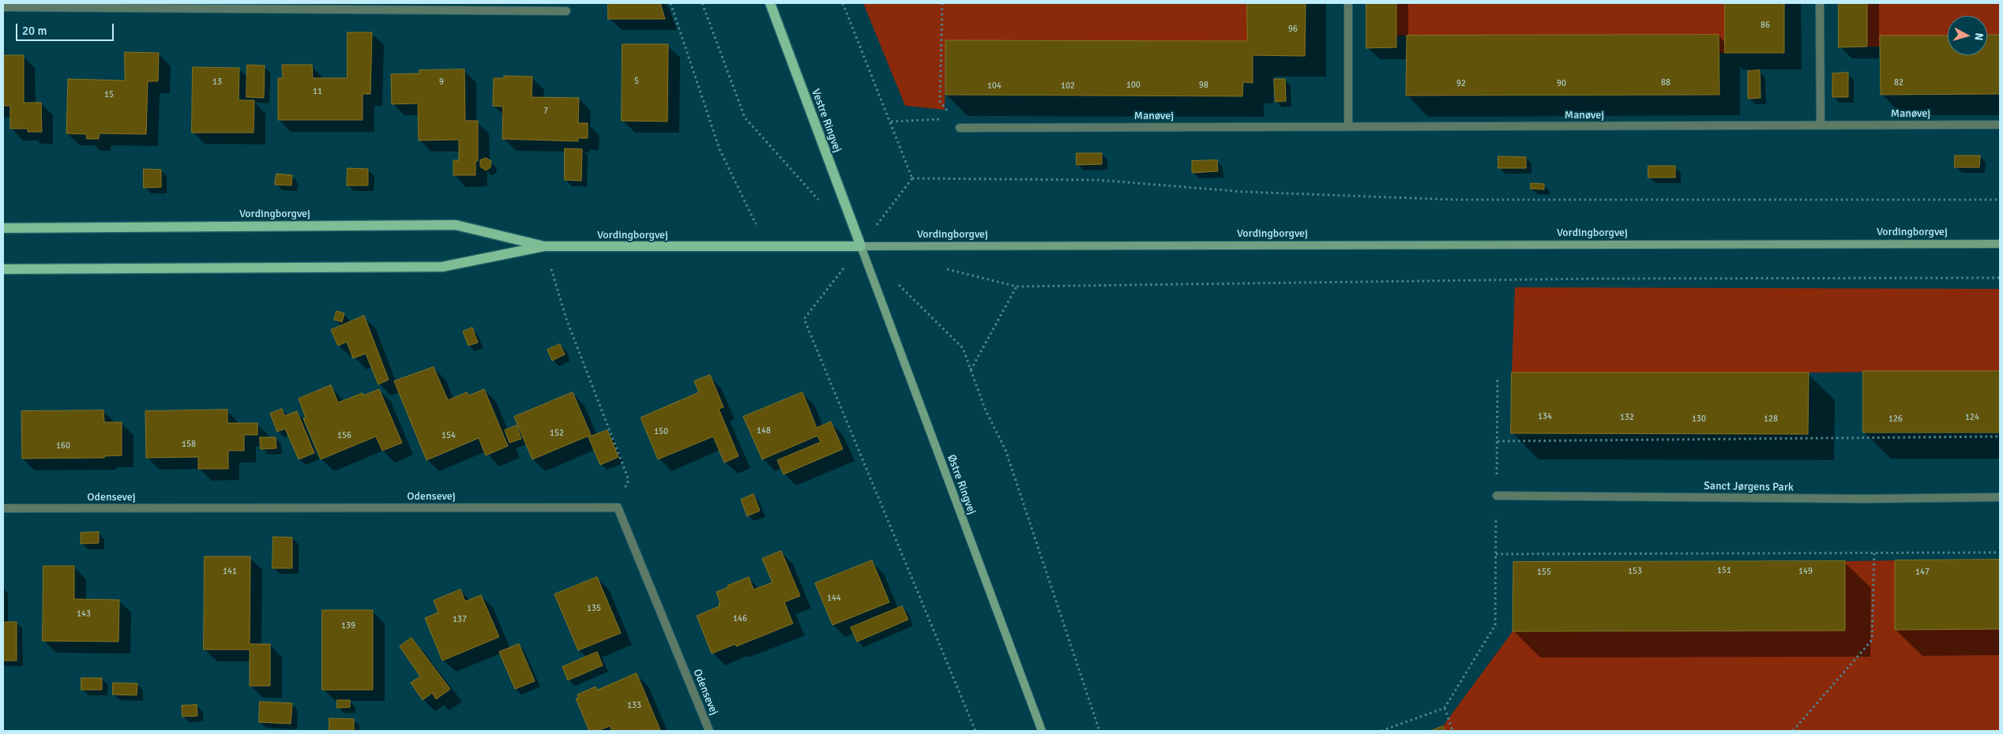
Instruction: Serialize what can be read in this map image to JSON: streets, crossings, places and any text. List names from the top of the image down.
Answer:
{
  "streets": {
    "main road": ["Vestre Ringvej", "Vordingborgvej"],
    "street": [
      "Manøvej",
      "Østre Ringvej",
      "Sanct Jørgens Park",
      "Odensevej"
    ]
  },
  "crossings": [
    ["Vestre Ringvej", "Vordingborgvej"],
    ["Vestre Ringvej", "Østre Ringvej"],
    ["Vordingborgvej", "Østre Ringvej"]
  ],
  "house_numbers": [
    "86",
    "96",
    "5",
    "13",
    "9",
    "88",
    "82",
    "92",
    "90",
    "100",
    "98",
    "104",
    "102",
    "11",
    "15",
    "7",
    "134",
    "132",
    "124",
    "130",
    "128",
    "126",
    "148",
    "150",
    "152",
    "156",
    "154",
    "158",
    "160",
    "151",
    "141",
    "153",
    "149",
    "155",
    "147",
    "144",
    "135",
    "143",
    "146",
    "137",
    "139",
    "133"
  ],
  "scale_bar": "20 m",
  "north": "right"
}
